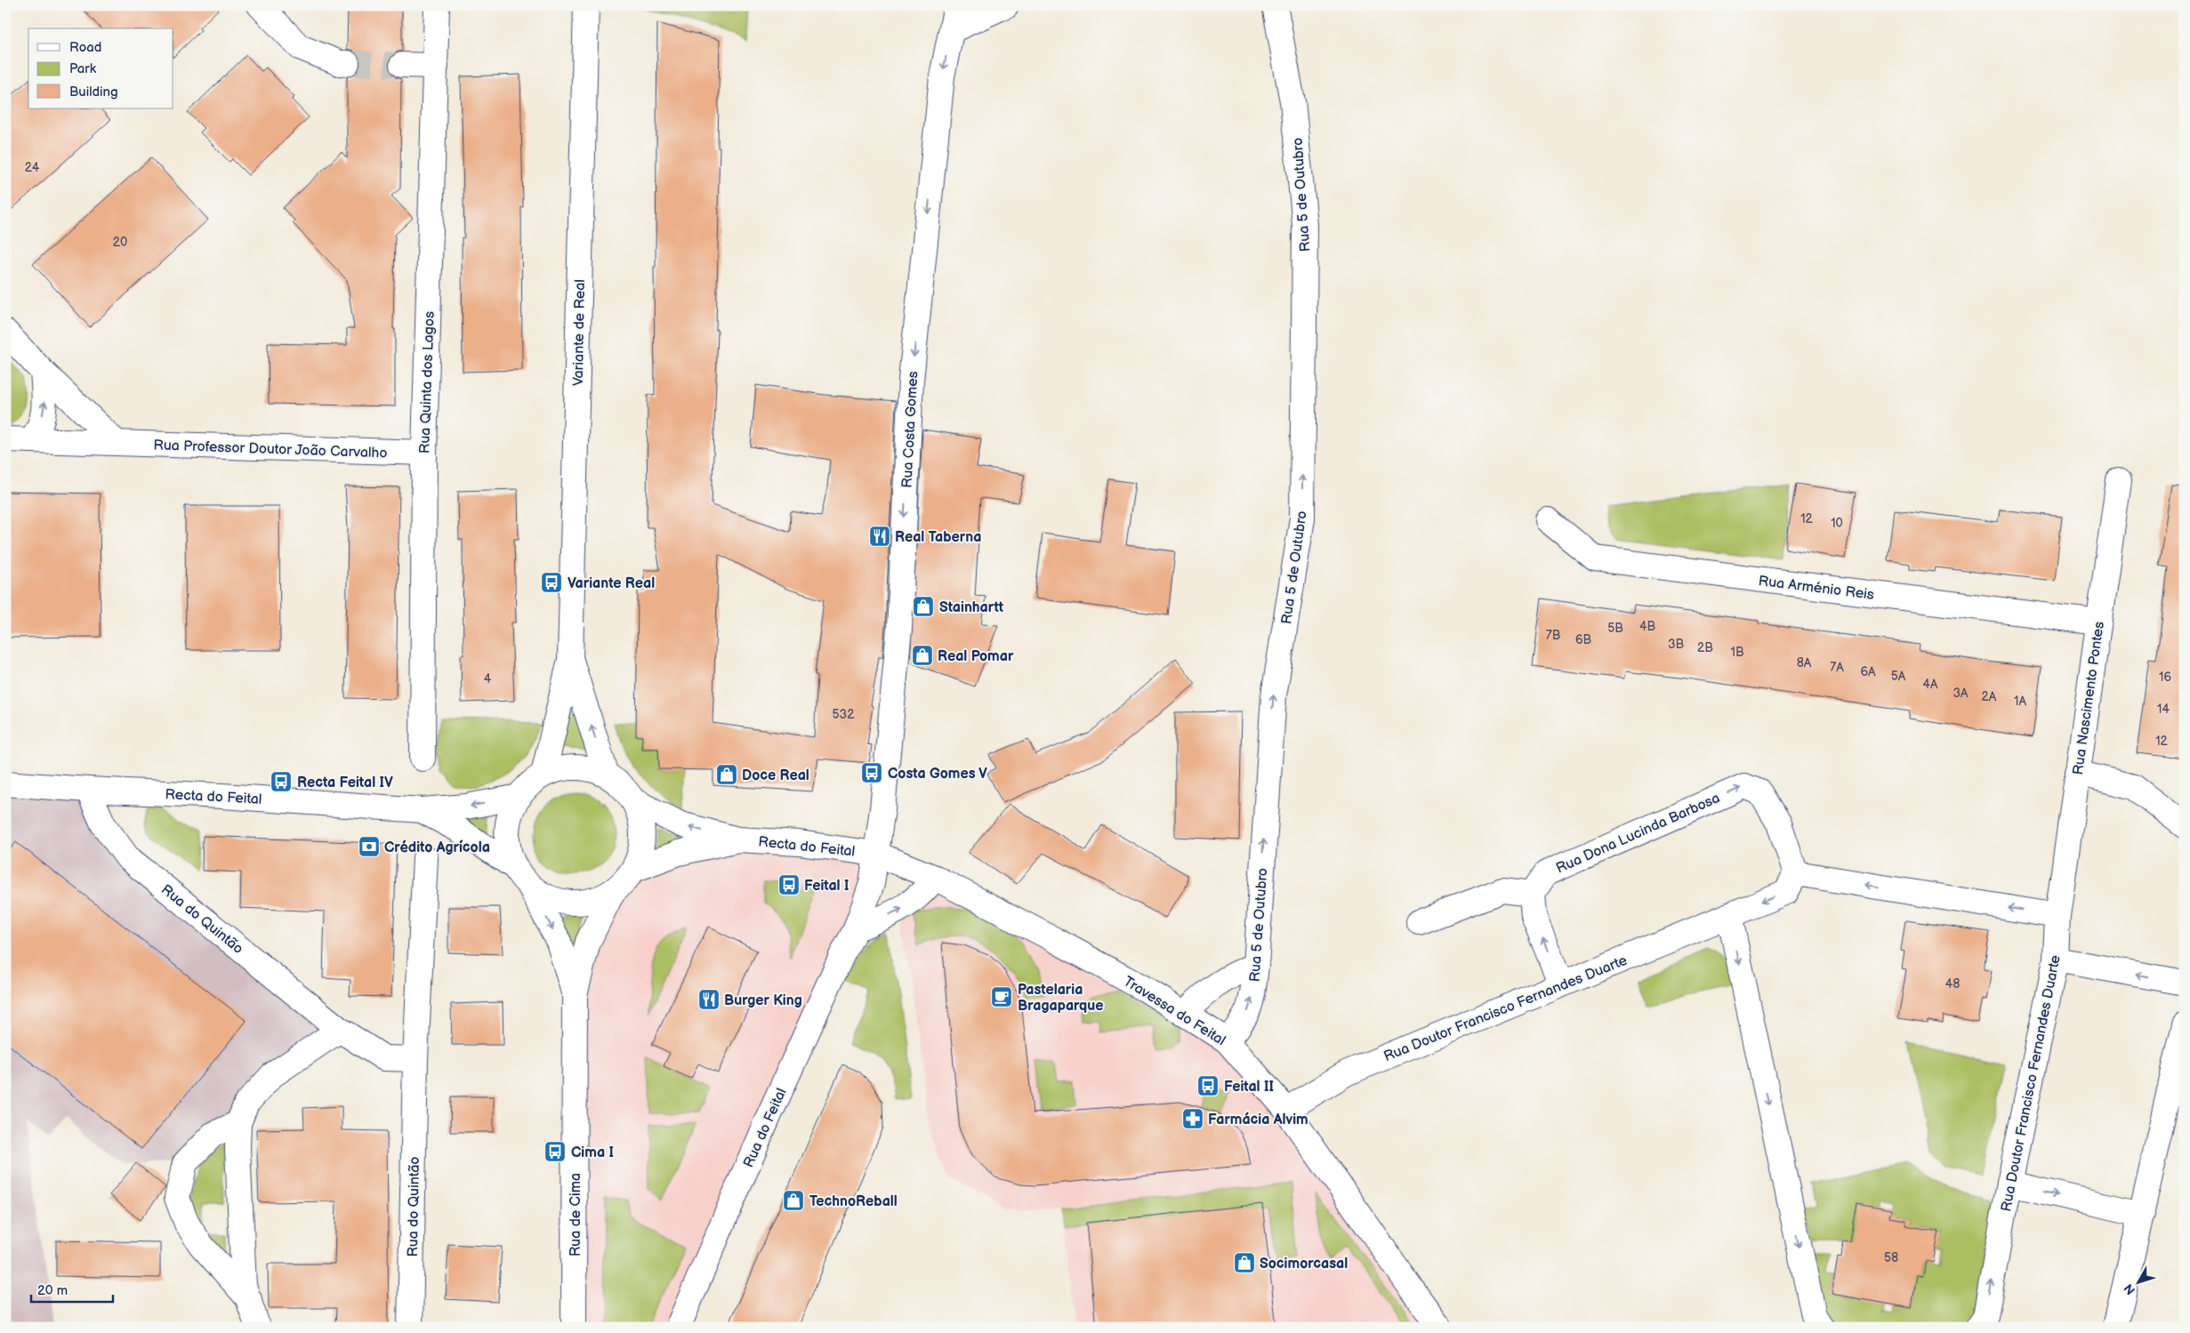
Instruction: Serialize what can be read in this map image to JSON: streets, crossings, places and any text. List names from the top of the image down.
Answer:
{
  "streets": {
    "street": [
      "Rua 5 de Outubro",
      "Variante de Real",
      "Rua Quinta dos Lagos",
      "Rua Costa Gomes",
      "Rua Professor Doutor João Carvalho",
      "Rua Arménio Reis",
      "Rua Nascimento Pontes",
      "Recta do Feital",
      "Rua Dona Lucinda Barbosa",
      "Rua do Quintão",
      "Rua Doutor Francisco Fernandes Duarte",
      "Travessa do Feital",
      "Rua do Feital",
      "Rua de Cima"
    ]
  },
  "crossings": [
    ["Rua 5 de Outubro", "Travessa do Feital"],
    ["Variante de Real", "Recta do Feital"],
    ["Variante de Real", "Rua de Cima"],
    ["Rua Quinta dos Lagos", "Rua Professor Doutor João Carvalho"],
    ["Rua Costa Gomes", "Recta do Feital"],
    ["Rua Costa Gomes", "Travessa do Feital"],
    ["Rua Costa Gomes", "Rua do Feital"],
    ["Rua Arménio Reis", "Rua Nascimento Pontes"],
    ["Rua Nascimento Pontes", "Rua Doutor Francisco Fernandes Duarte"],
    ["Recta do Feital", "Rua do Quintão"],
    ["Recta do Feital", "Travessa do Feital"],
    ["Recta do Feital", "Rua do Feital"],
    ["Recta do Feital", "Rua de Cima"],
    ["Rua Dona Lucinda Barbosa", "Rua Doutor Francisco Fernandes Duarte"],
    ["Rua Doutor Francisco Fernandes Duarte", "Travessa do Feital"],
    ["Travessa do Feital", "Rua do Feital"]
  ],
  "one_way": ["Rua 5 de Outubro", "Rua Costa Gomes"],
  "places": {
    "restaurant": ["Real Taberna", "Burger King"],
    "bus stop": [
      "Variante Real",
      "Costa Gomes V",
      "Recta Feital IV",
      "Feital I",
      "Feital II",
      "Cima I"
    ],
    "shop": [
      "Stainhartt",
      "Real Pomar",
      "Doce Real",
      "TechnoReball",
      "Socimorcasal"
    ],
    "bank": ["Crédito Agrícola"],
    "cafe": ["Pastelaria Bragaparque"],
    "pharmacy": ["Farmácia Alvim"]
  },
  "house_numbers": [
    "24",
    "20",
    "12",
    "10",
    "4B",
    "5B",
    "7B",
    "6B",
    "3B",
    "2B",
    "1B",
    "8A",
    "7A",
    "6A",
    "5A",
    "16",
    "4",
    "4A",
    "3A",
    "2A",
    "1A",
    "14",
    "532",
    "12",
    "48",
    "58"
  ],
  "legend": ["Road", "Park", "Building"],
  "scale_bar": "20 m",
  "north": "bottom left"
}
